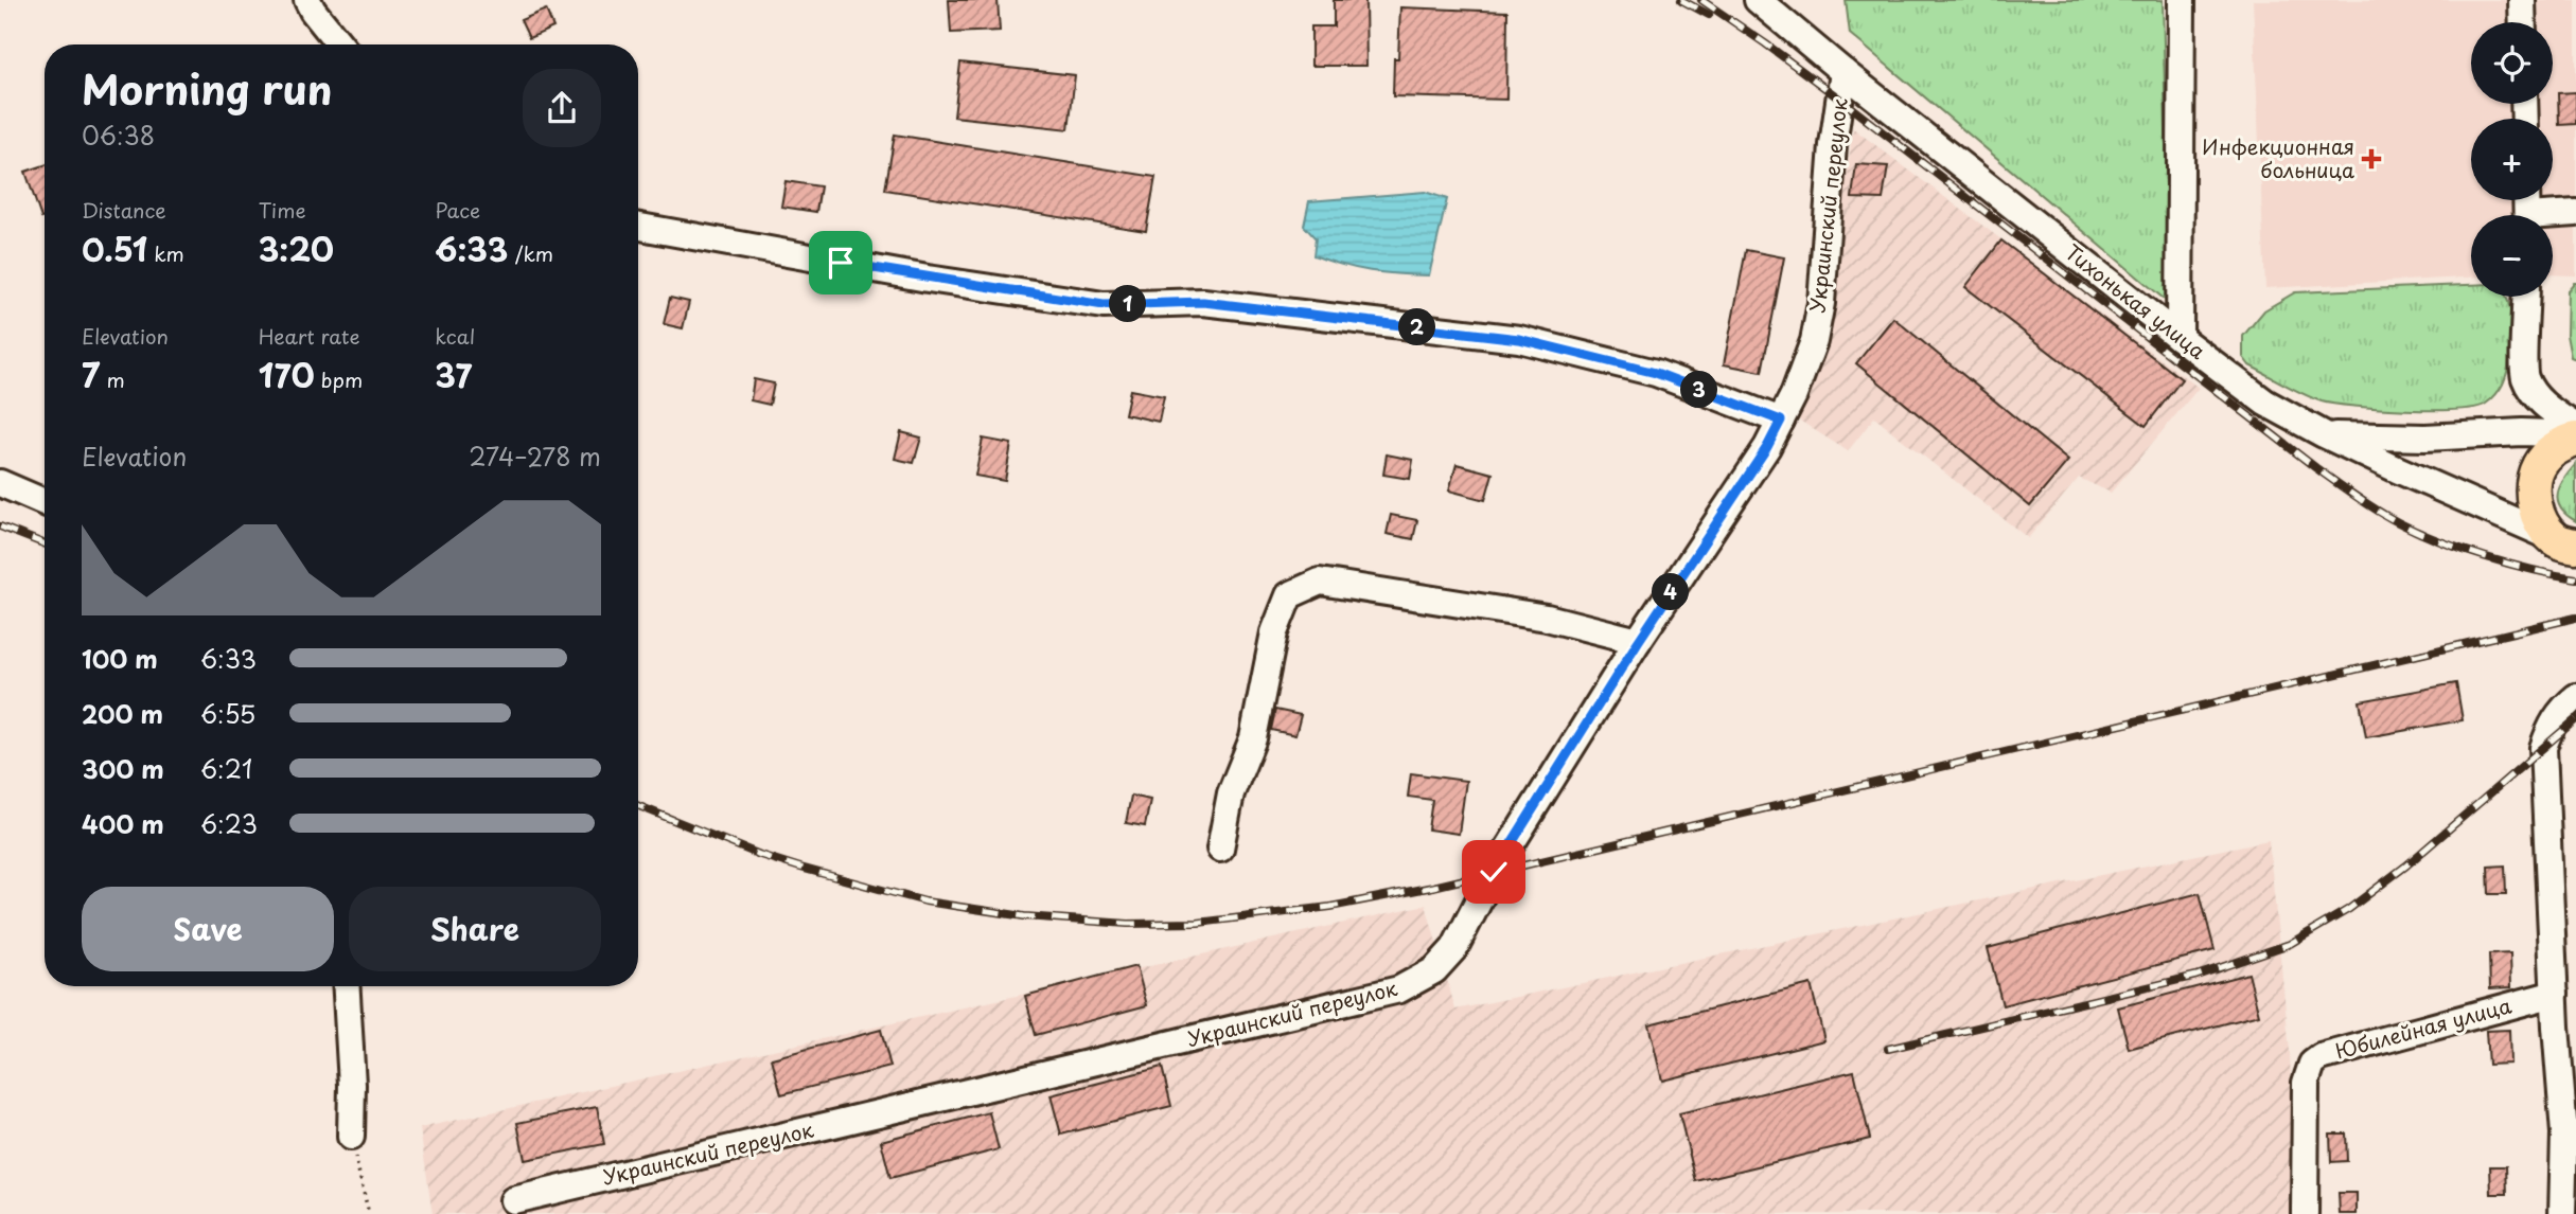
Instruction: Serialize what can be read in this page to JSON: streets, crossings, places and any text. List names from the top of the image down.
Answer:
{
  "streets": {
    "street": ["Украинский переулок", "Тихонькая улица", "Юбилейная улица"]
  },
  "crossings": [
    ["Украинский переулок", "Тихонькая улица"]
  ],
  "places": {
    "health": ["Инфекционная больница"]
  },
  "page": {
    "map_buttons": ["+", "−"],
    "heading": ["Morning run", "06:38"],
    "stats": [
      ["Distance", "0.51 km"],
      ["Time", "3:20"],
      ["Pace", "6:33 /km"],
      ["Elevation", "7 m"],
      ["Heart rate", "170 bpm"],
      ["kcal", "37"]
    ],
    "pins": [
      "1",
      "2",
      "3",
      "4"
    ],
    "chart": ["Elevation", "274–278 m"],
    "list": [
      {
        "name": "100 m",
        "note": "6:33"
      },
      {
        "name": "200 m",
        "note": "6:55"
      },
      {
        "name": "300 m",
        "note": "6:21"
      },
      {
        "name": "400 m",
        "note": "6:23"
      }
    ],
    "buttons": ["Save", "Share"]
  }
}
